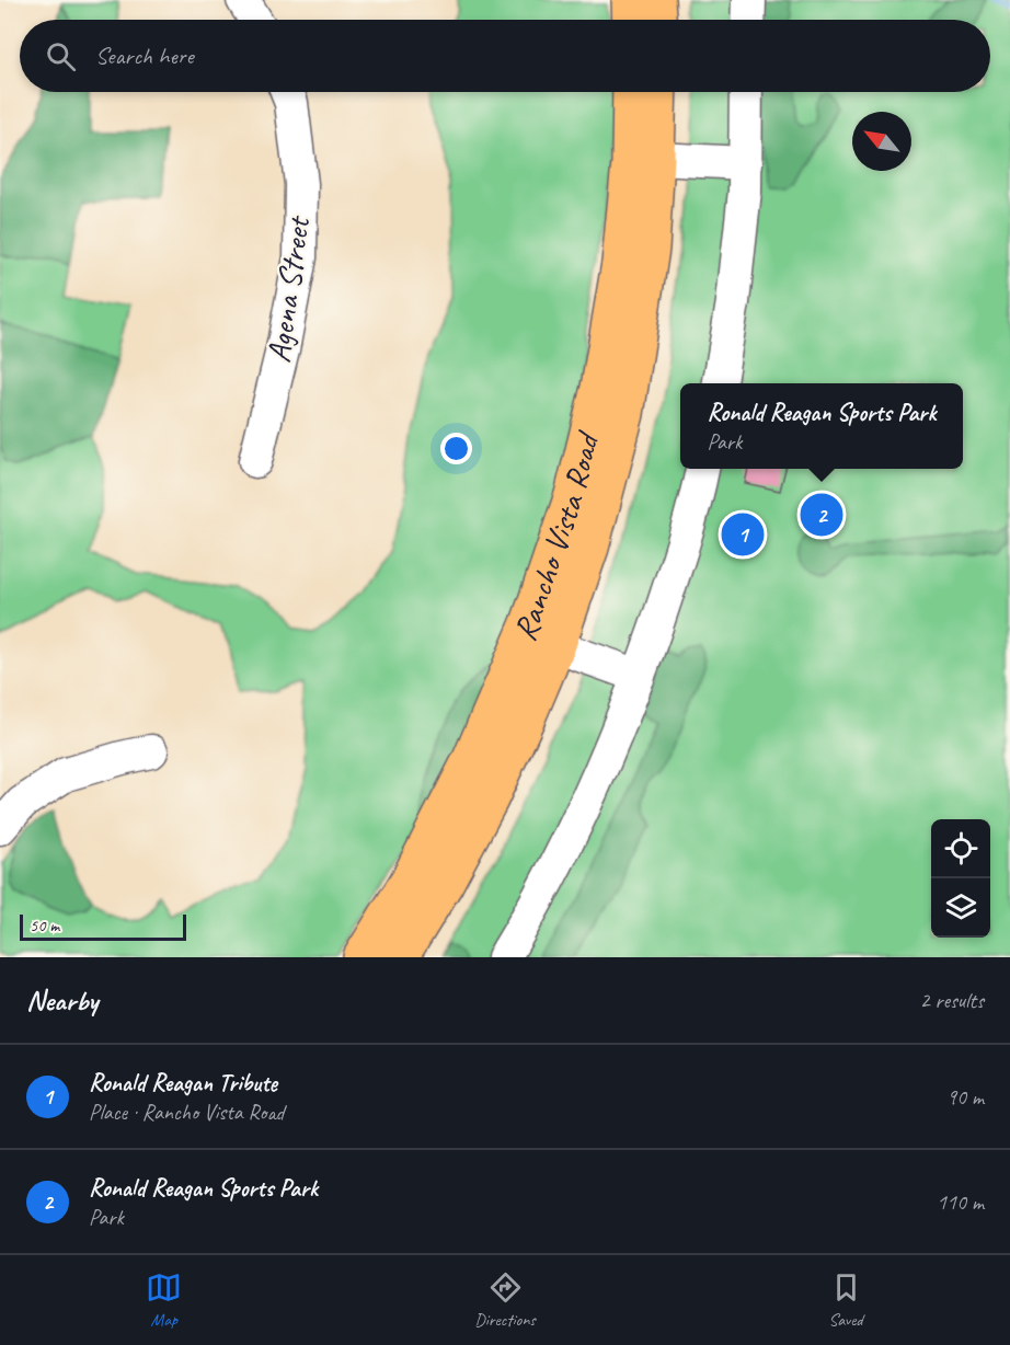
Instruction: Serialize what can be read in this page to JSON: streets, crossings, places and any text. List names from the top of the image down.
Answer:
{
  "streets": {
    "main road": ["Rancho Vista Road"],
    "street": ["Agena Street"]
  },
  "scale_bar": "50 m",
  "north": "top left",
  "page": {
    "search": "Search here",
    "popup": ["Ronald Reagan Sports Park", "Park"],
    "pins": ["2", "1"],
    "scale": "50 m",
    "heading": ["Nearby", "2 results"],
    "list": [
      {
        "mark": "1",
        "name": "Ronald Reagan Tribute",
        "note": "Place · Rancho Vista Road",
        "value": "90 m"
      },
      {
        "mark": "2",
        "name": "Ronald Reagan Sports Park",
        "note": "Park",
        "value": "110 m"
      }
    ],
    "nav": ["Map", "Directions", "Saved"]
  }
}
